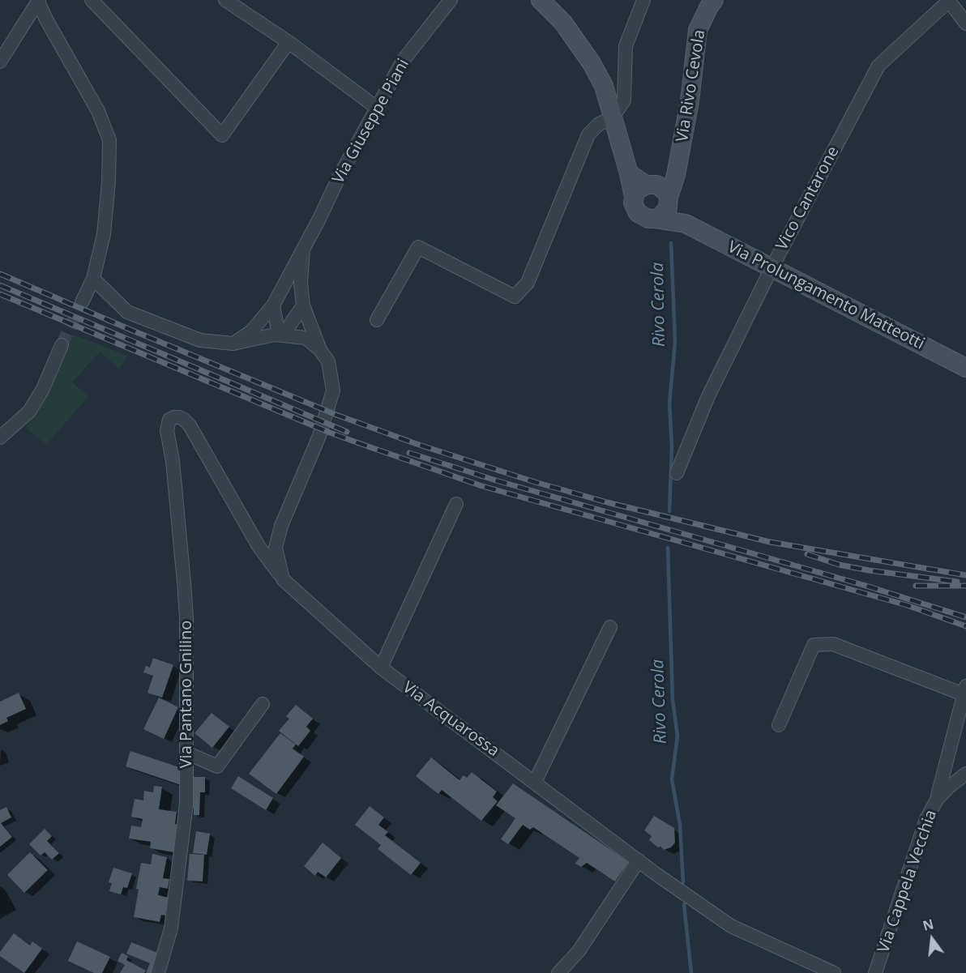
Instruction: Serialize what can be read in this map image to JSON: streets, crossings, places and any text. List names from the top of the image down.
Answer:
{
  "streets": {
    "street": [
      "Via Rivo Cevola",
      "Via Giuseppe Piani",
      "Vico Cantarone",
      "Via Prolungamento Matteotti",
      "Via Pantano Gnilino",
      "Via Acquarossa",
      "Via Cappela Vecchia"
    ]
  },
  "crossings": [
    ["Via Rivo Cevola", "Via Prolungamento Matteotti"],
    ["Vico Cantarone", "Via Prolungamento Matteotti"],
    ["Via Pantano Gnilino", "Via Acquarossa"]
  ],
  "water": ["Rivo Cerola"],
  "north": "top"
}
